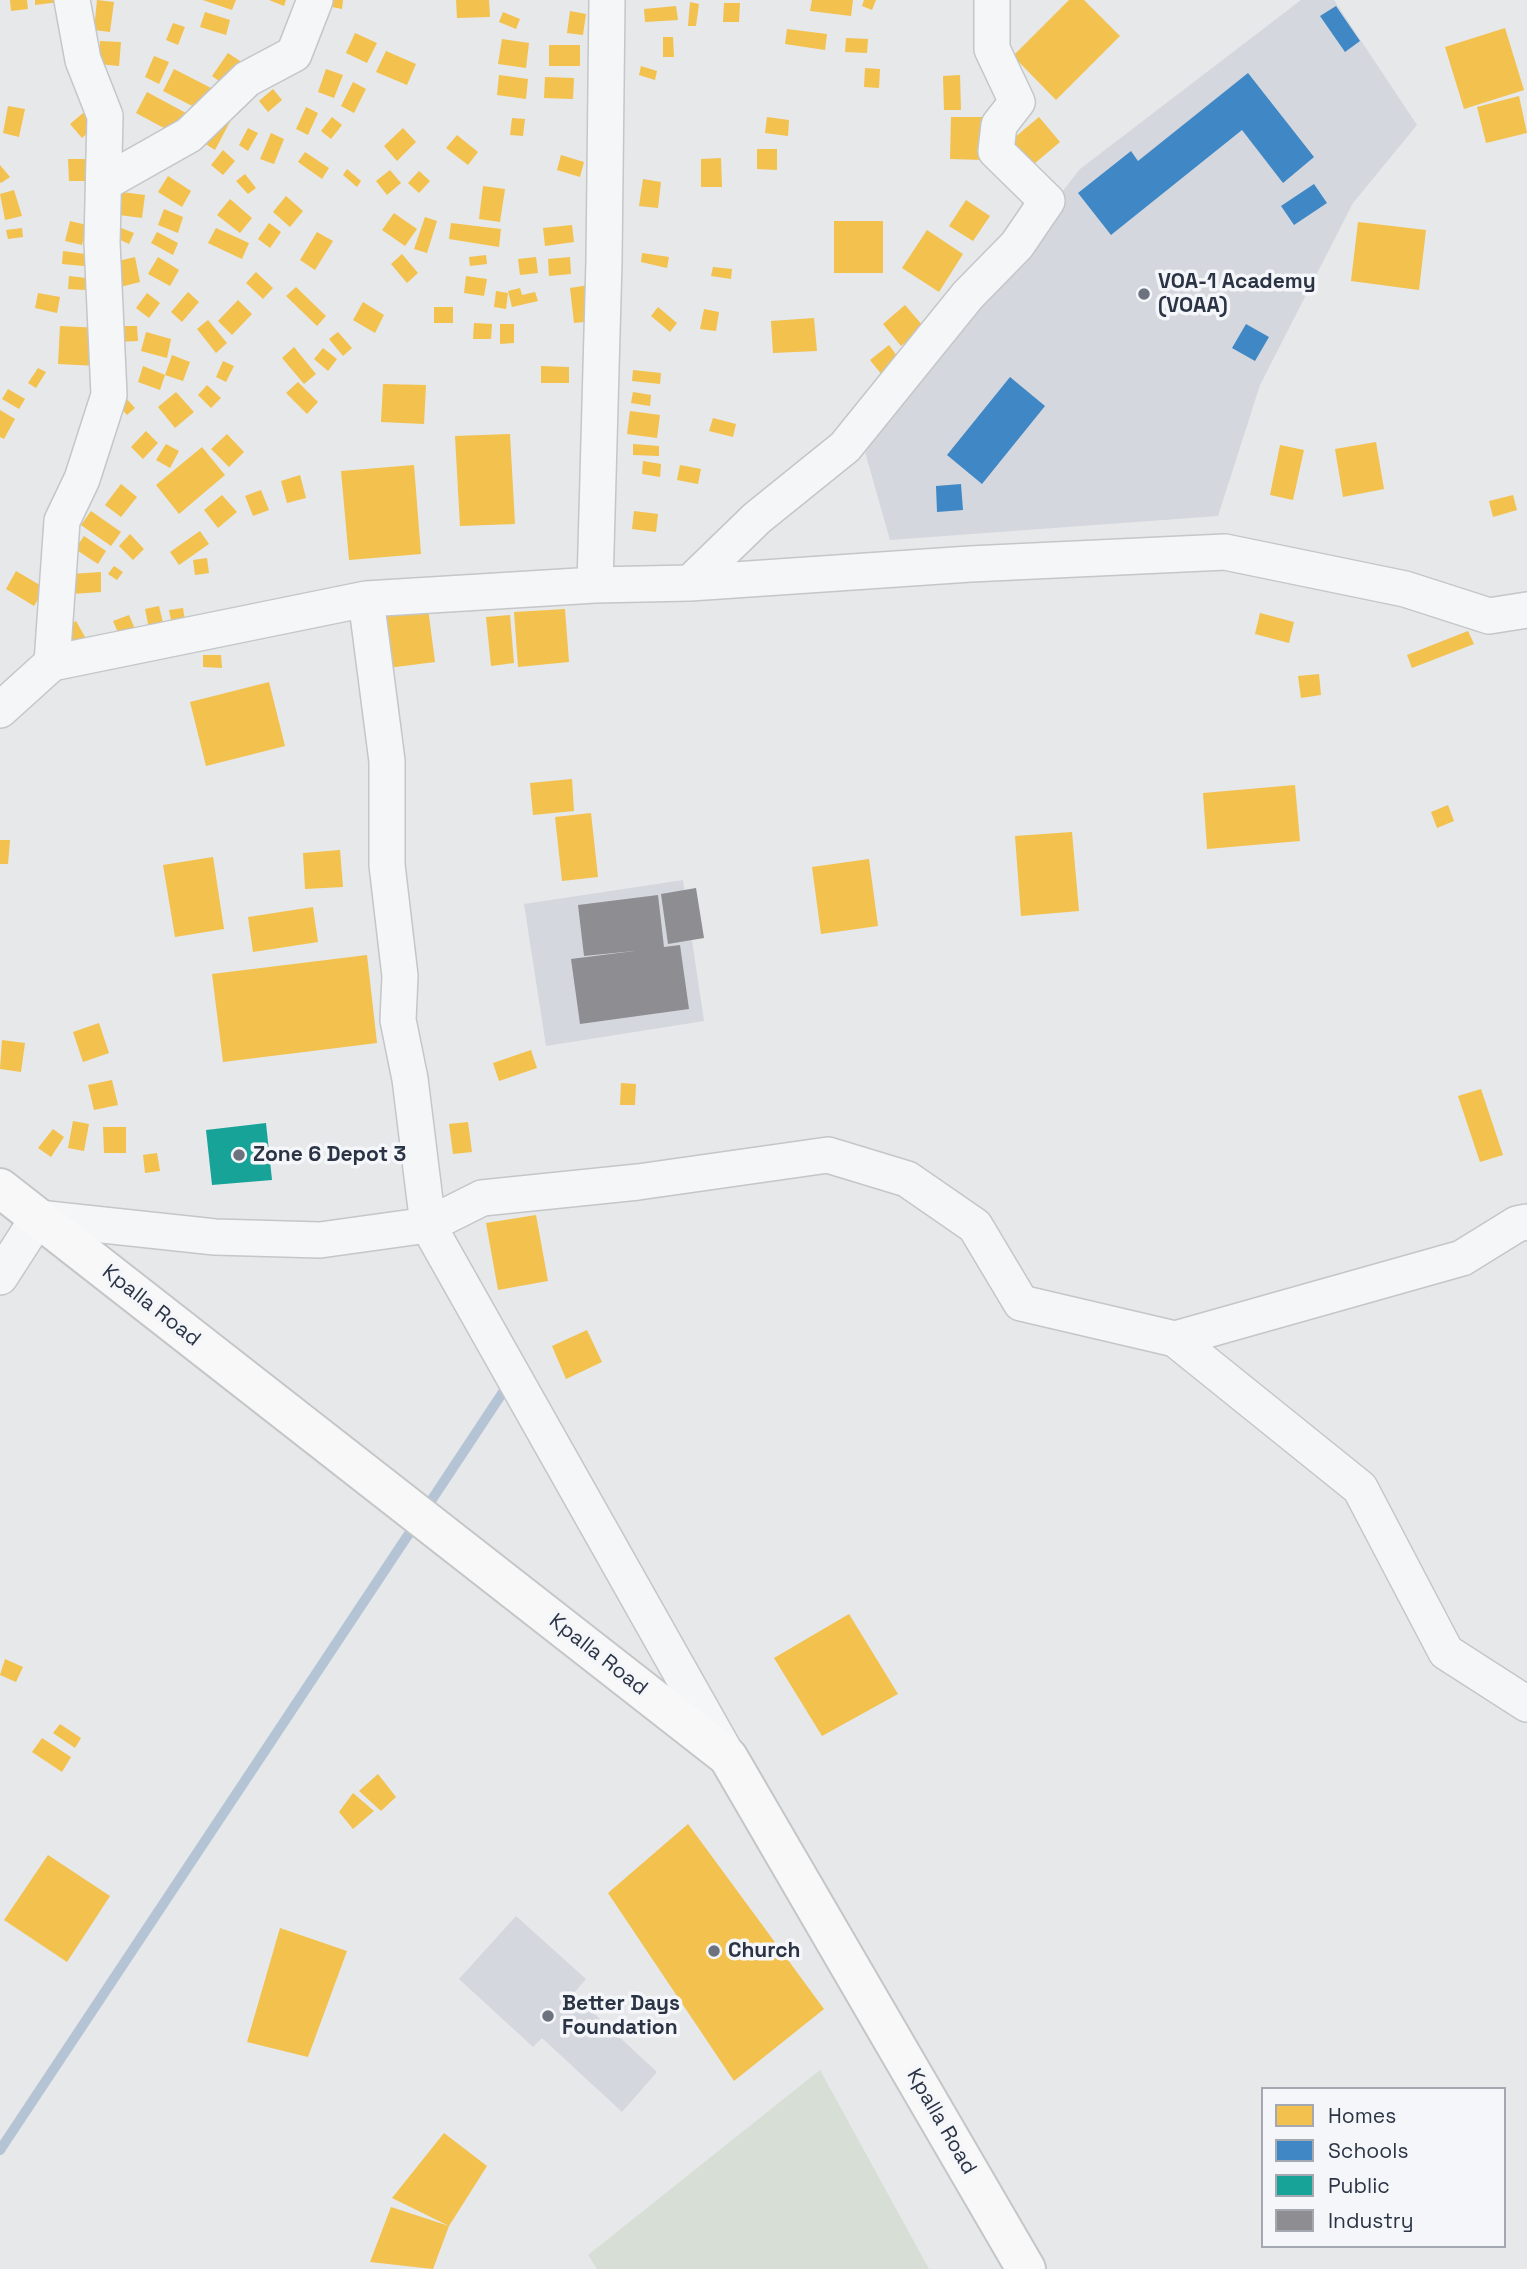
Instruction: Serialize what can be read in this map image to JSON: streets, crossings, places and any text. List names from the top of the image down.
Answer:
{
  "streets": {
    "street": ["Kpalla Road"]
  },
  "places": [
    "VOA-1 Academy (VOAA)",
    "Zone 6 Depot 3",
    "Church",
    "Better Days Foundation"
  ],
  "legend": [
    "Homes",
    "Schools",
    "Public",
    "Industry"
  ]
}
